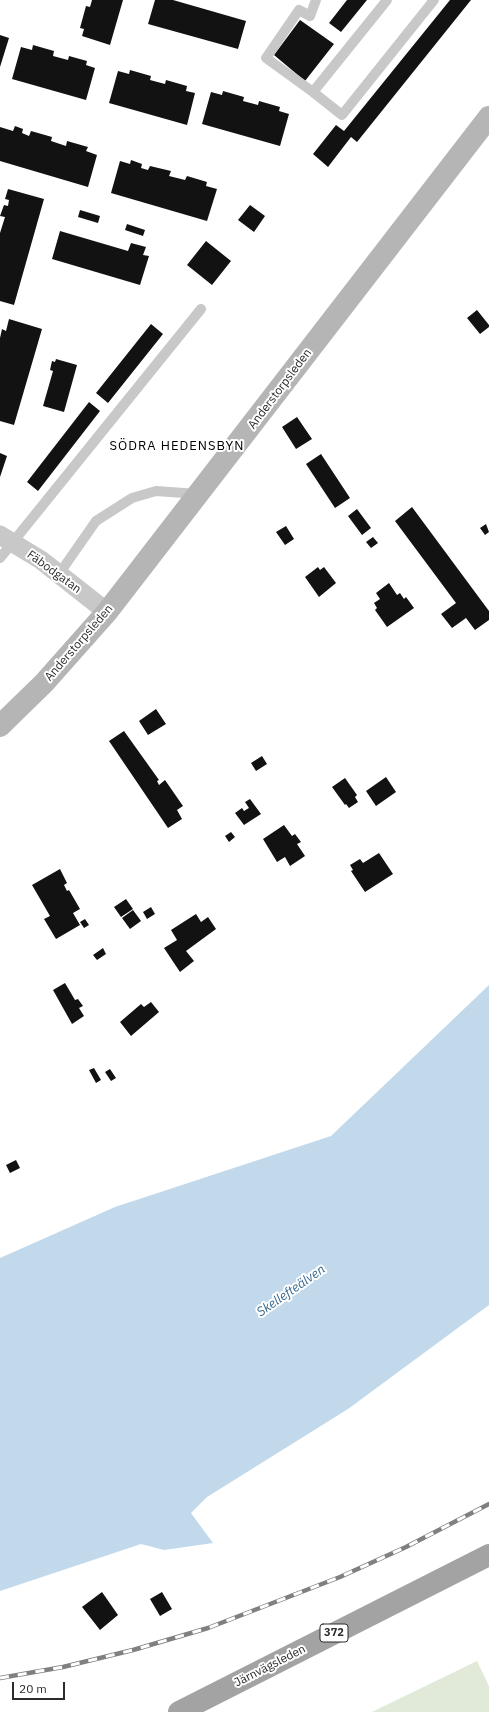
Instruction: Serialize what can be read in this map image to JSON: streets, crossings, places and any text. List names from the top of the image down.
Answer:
{
  "streets": {
    "main road": ["Anderstorpsleden", "372", "Järnvägsleden"],
    "street": ["Fäbodgatan"]
  },
  "crossings": [
    ["Anderstorpsleden", "Fäbodgatan"]
  ],
  "districts": ["SÖDRA HEDENSBYN"],
  "water": ["Skellefteälven"],
  "scale_bar": "20 m"
}
